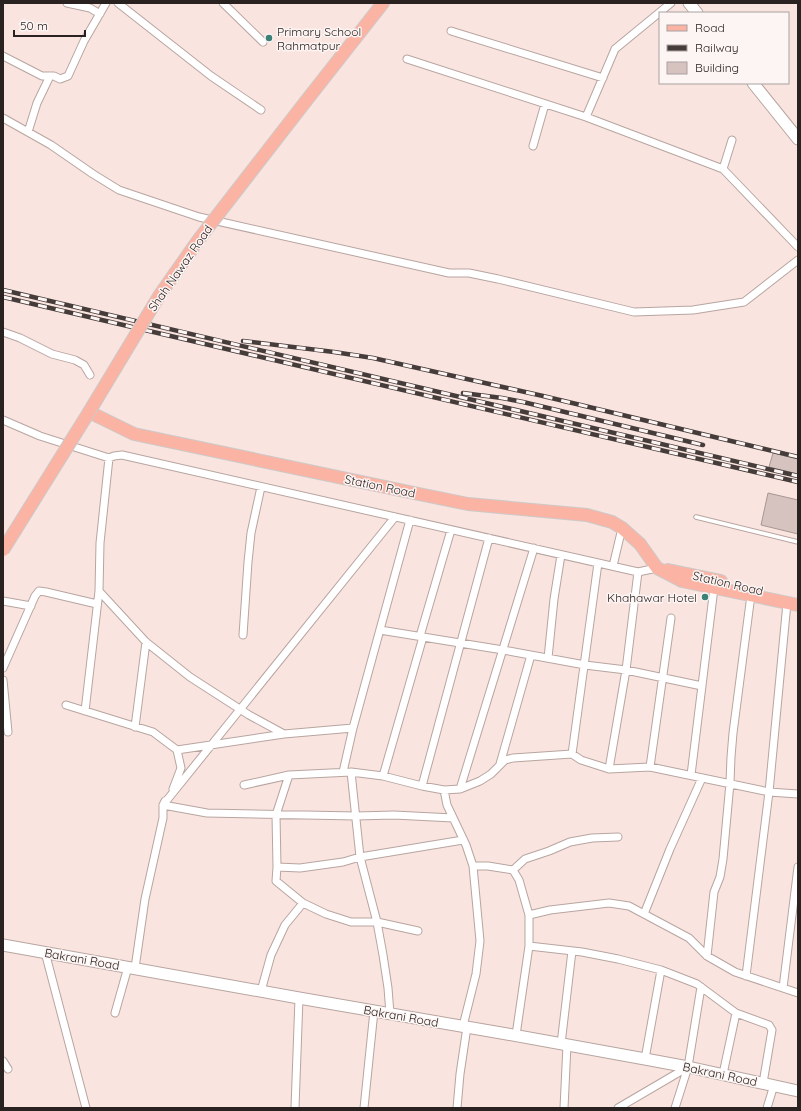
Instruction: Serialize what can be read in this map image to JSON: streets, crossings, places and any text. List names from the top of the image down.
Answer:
{
  "streets": {
    "main road": ["Shah Nawaz Road", "Station Road"],
    "street": ["Bakrani Road"]
  },
  "crossings": [
    ["Shah Nawaz Road", "Station Road"]
  ],
  "places": ["Primary School Rahmatpur", "Khahawar Hotel"],
  "legend": ["Road", "Railway", "Building"],
  "scale_bar": "50 m"
}
